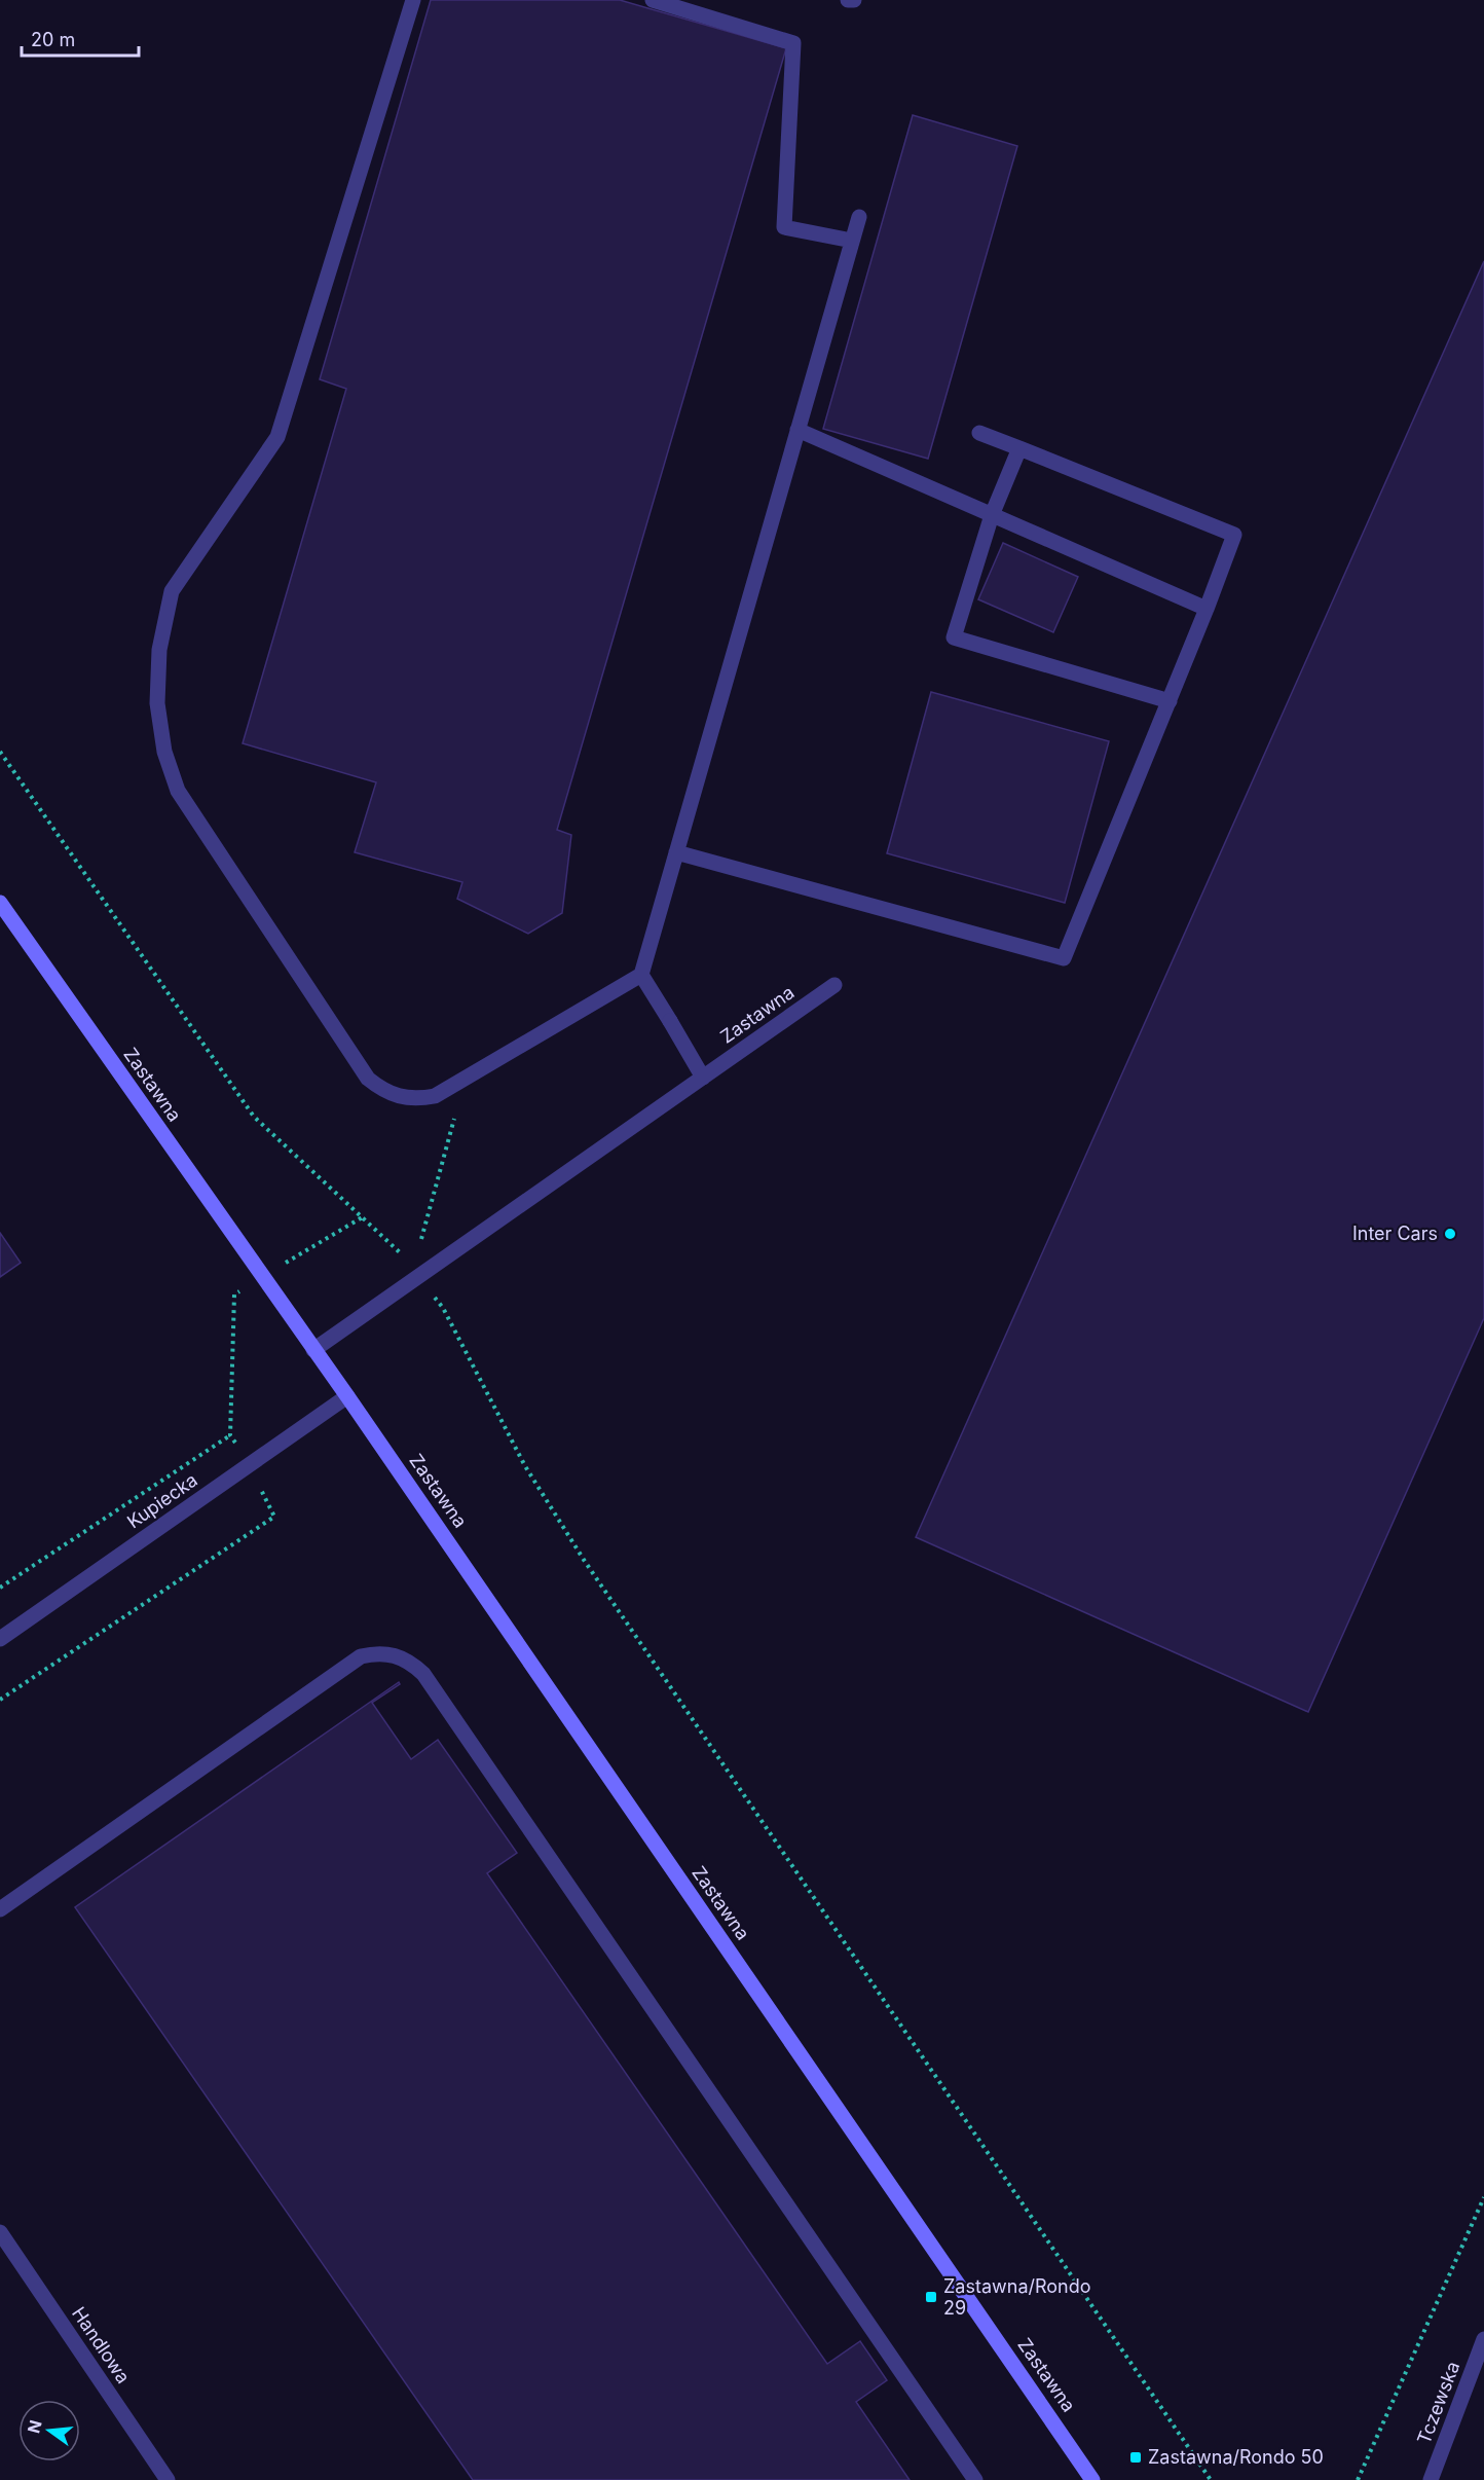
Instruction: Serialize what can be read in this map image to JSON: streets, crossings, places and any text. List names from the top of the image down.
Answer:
{
  "streets": {
    "main road": ["Zastawna"],
    "street": ["Kupiecka", "Handlowa", "Tczewska"]
  },
  "crossings": [
    ["Zastawna", "Kupiecka"]
  ],
  "places": {
    "other": ["Inter Cars"],
    "transit": ["Zastawna/Rondo 29", "Zastawna/Rondo 50"]
  },
  "scale_bar": "20 m",
  "north": "left"
}
